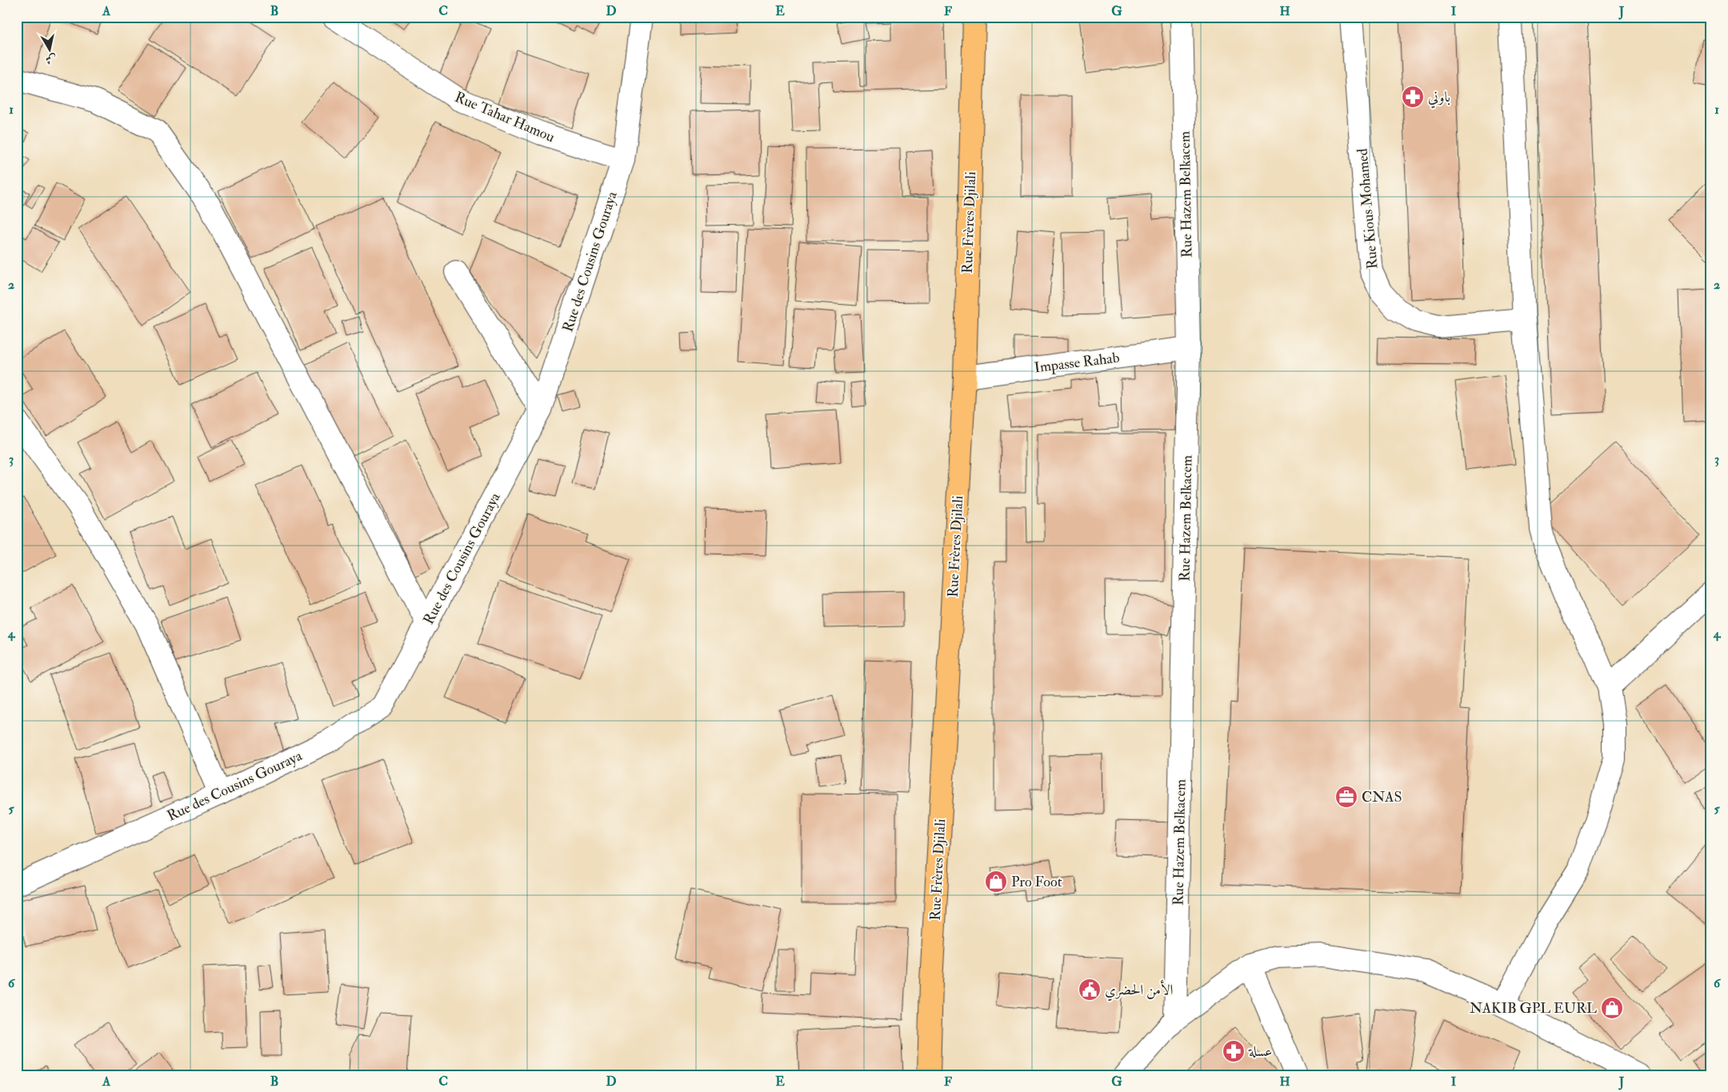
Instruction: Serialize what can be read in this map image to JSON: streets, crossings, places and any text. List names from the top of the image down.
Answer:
{
  "streets": {
    "main road": ["Rue Frères Djilali"],
    "street": [
      "Rue Tahar Hamou",
      "Rue Hazem Belkacem",
      "Rue Kious Mohamed",
      "Rue des Cousins Gouraya",
      "Impasse Rahab"
    ]
  },
  "crossings": [
    ["Rue Tahar Hamou", "Rue des Cousins Gouraya"],
    ["Rue Hazem Belkacem", "Impasse Rahab"],
    ["Rue Frères Djilali", "Impasse Rahab"]
  ],
  "places": {
    "pharmacy": ["باوني", "عسلة"],
    "office": ["CNAS"],
    "shop": ["Pro Foot", "NAKIB GPL EURL"],
    "public building": ["الأمن الحضري"]
  },
  "north": "bottom",
  "grid": {
    "columns": [
      "A",
      "B",
      "C",
      "D",
      "E",
      "F",
      "G",
      "H",
      "I",
      "J"
    ],
    "rows": [
      "1",
      "2",
      "3",
      "4",
      "5",
      "6"
    ]
  }
}
